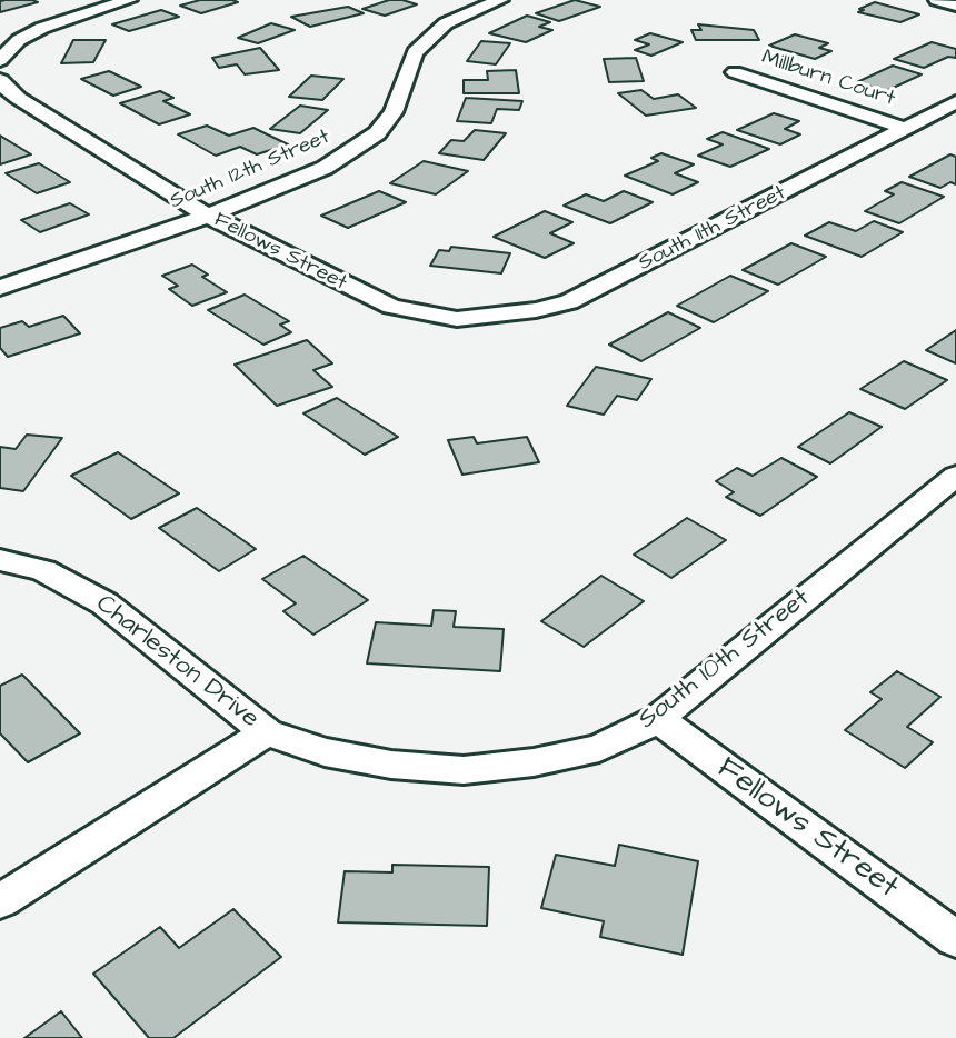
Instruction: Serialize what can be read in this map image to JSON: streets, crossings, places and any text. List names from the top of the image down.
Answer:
{
  "streets": {
    "street": [
      "Millburn Court",
      "South 12th Street",
      "South 11th Street",
      "Fellows Street",
      "South 10th Street",
      "Charleston Drive"
    ]
  },
  "crossings": [
    ["Millburn Court", "South 11th Street"],
    ["South 12th Street", "Fellows Street"],
    ["South 11th Street", "Fellows Street"],
    ["Fellows Street", "South 10th Street"],
    ["South 10th Street", "Charleston Drive"]
  ]
}
